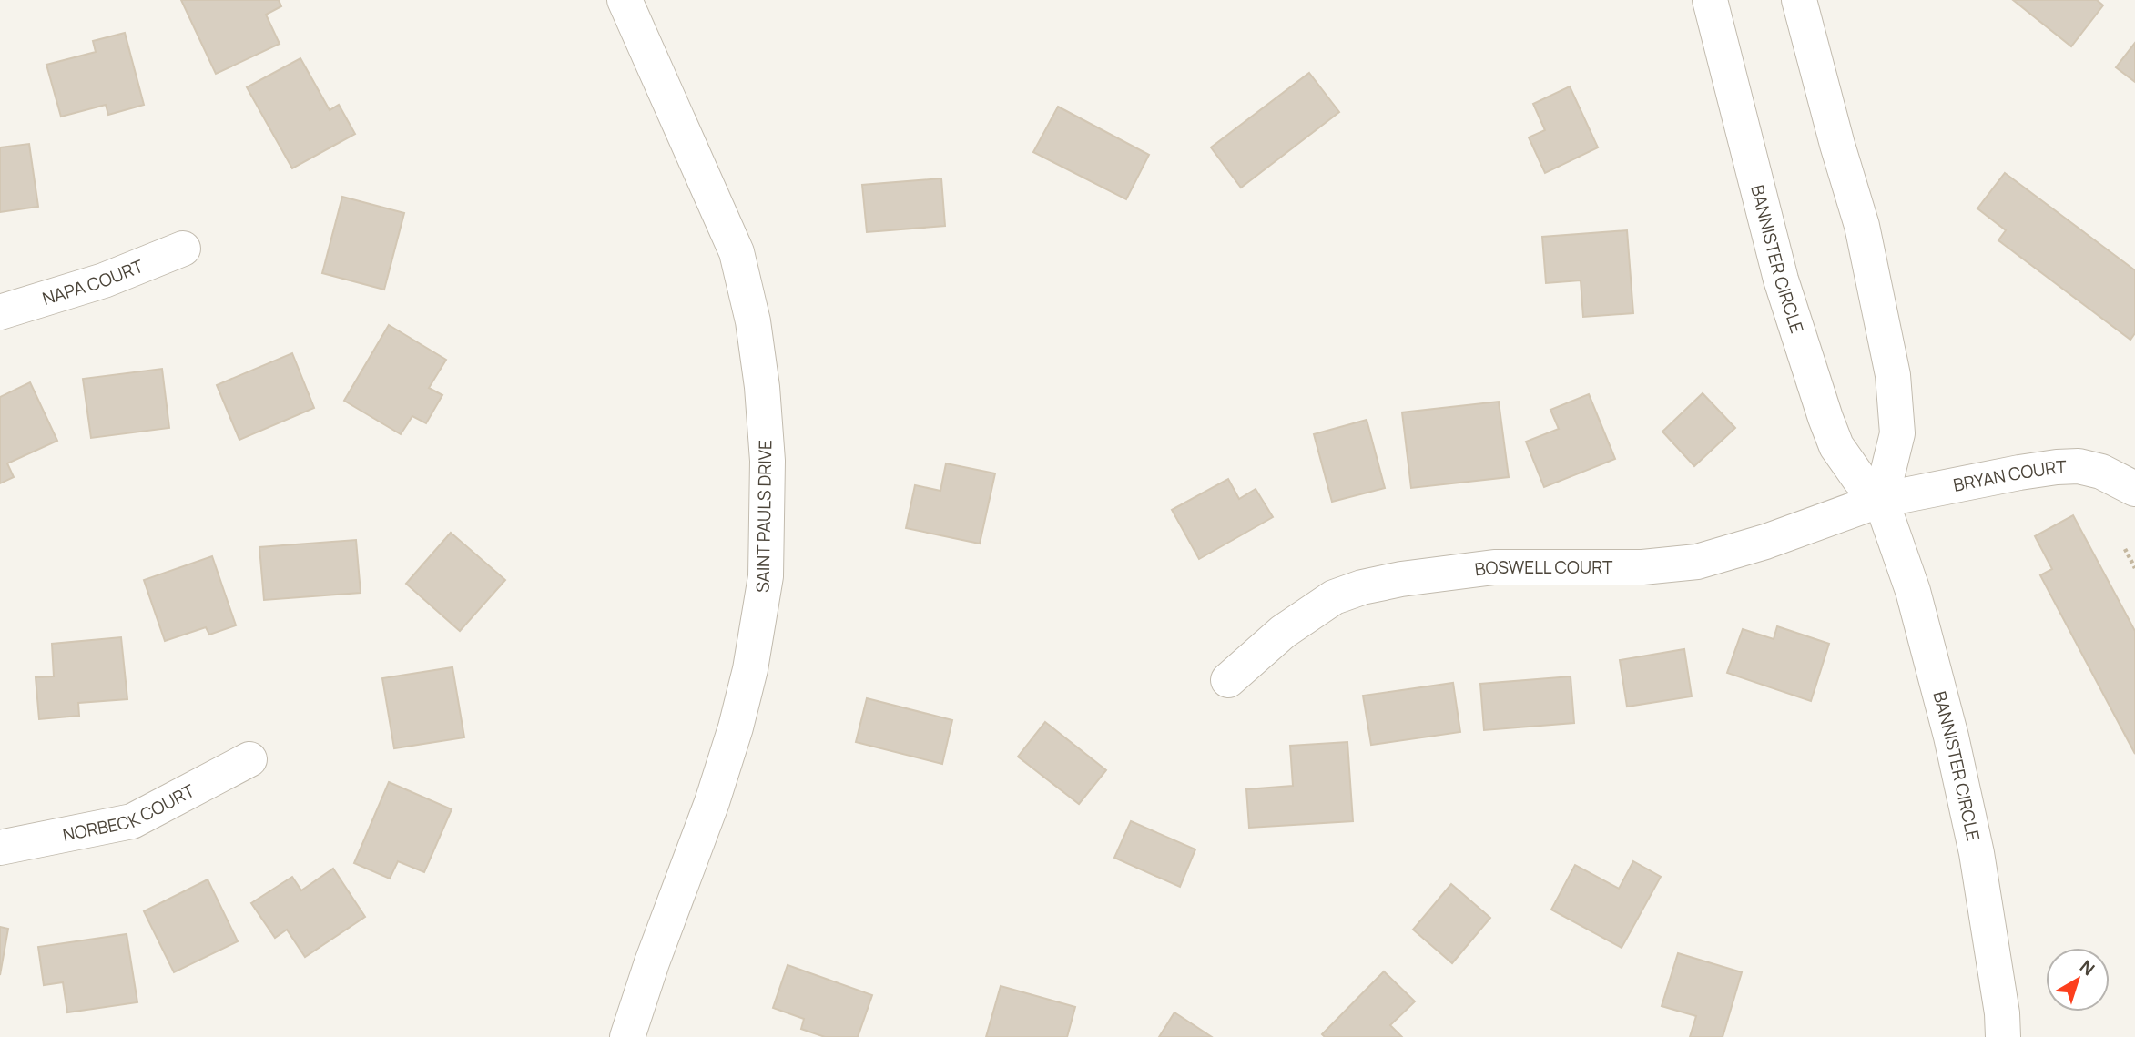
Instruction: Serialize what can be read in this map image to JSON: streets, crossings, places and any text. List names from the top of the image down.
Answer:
{
  "streets": {
    "street": [
      "BANNISTER CIRCLE",
      "NAPA COURT",
      "BRYAN COURT",
      "SAINT PAULS DRIVE",
      "BOSWELL COURT",
      "NORBECK COURT"
    ]
  },
  "crossings": [
    ["BANNISTER CIRCLE", "BRYAN COURT"],
    ["BANNISTER CIRCLE", "BOSWELL COURT"],
    ["BRYAN COURT", "BOSWELL COURT"]
  ],
  "north": "top right"
}
